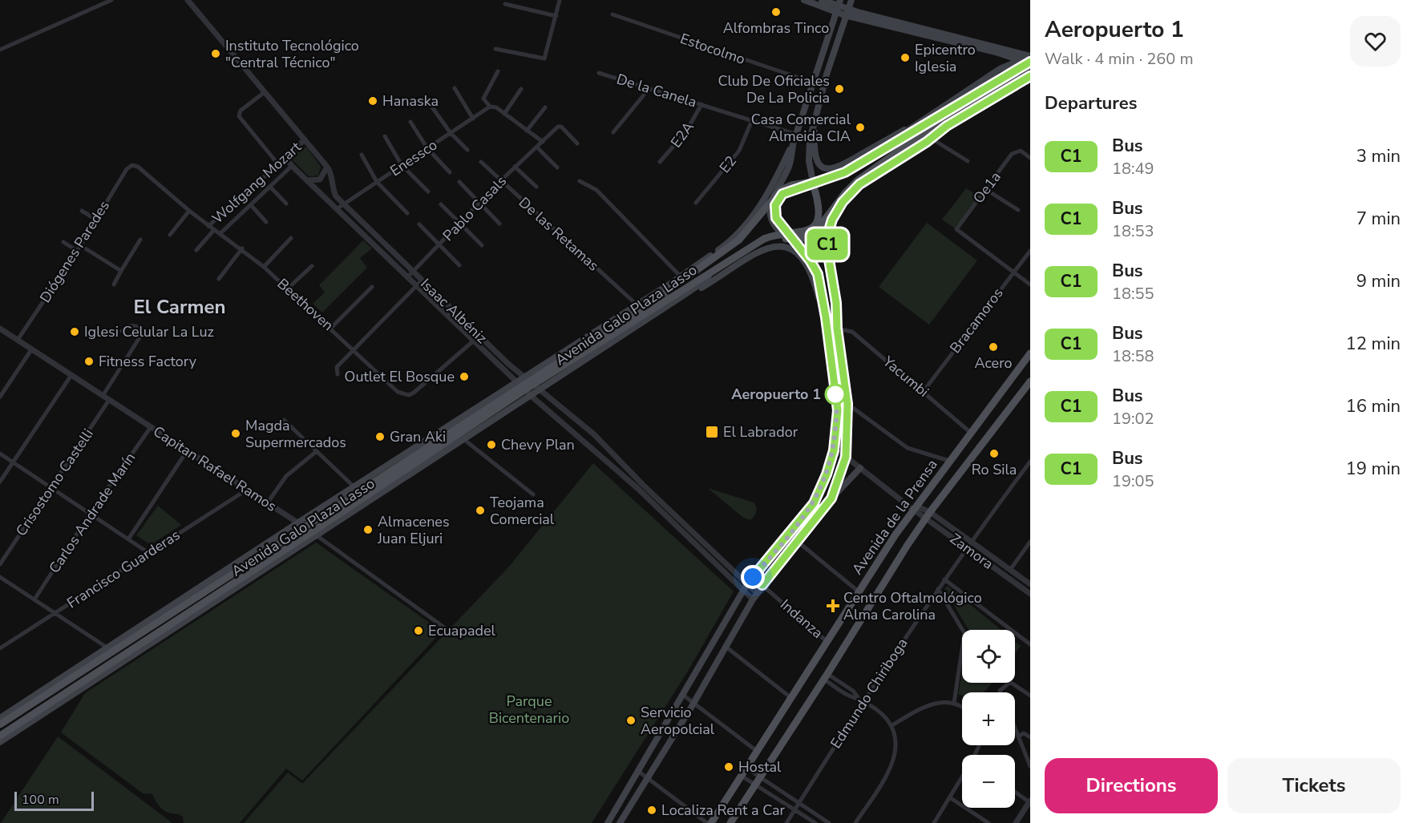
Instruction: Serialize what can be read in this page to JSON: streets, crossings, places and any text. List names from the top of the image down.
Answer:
{
  "streets": {
    "main road": ["Avenida Galo Plaza Lasso", "Avenida de la Prensa"],
    "street": [
      "Estocolmo",
      "De la Canela",
      "E2A",
      "Enessco",
      "E2",
      "Wolfgang Mozart",
      "Oe1a",
      "Pablo Casals",
      "De las Retamas",
      "Diógenes Paredes",
      "Beethoven",
      "Isaac Albéniz",
      "Bracamoros",
      "Yacumbi",
      "Capitan Rafael Ramos",
      "Crisostomo Castelli",
      "Carlos Andrade Marín",
      "Zamora",
      "Francisco Guarderas",
      "Indanza",
      "Edmundo Chiriboga"
    ]
  },
  "crossings": [
    ["De la Canela", "E2A"],
    ["De la Canela", "E2"],
    ["Enessco", "Isaac Albéniz"],
    ["Wolfgang Mozart", "Beethoven"],
    ["Wolfgang Mozart", "Isaac Albéniz"],
    ["Oe1a", "Bracamoros"],
    ["Pablo Casals", "De las Retamas"],
    ["Pablo Casals", "Isaac Albéniz"],
    ["De las Retamas", "Avenida Galo Plaza Lasso"],
    ["Diógenes Paredes", "Beethoven"],
    ["Diógenes Paredes", "Capitan Rafael Ramos"],
    ["Beethoven", "Isaac Albéniz"],
    ["Isaac Albéniz", "Avenida Galo Plaza Lasso"],
    ["Avenida Galo Plaza Lasso", "Capitan Rafael Ramos"],
    ["Bracamoros", "Yacumbi"],
    ["Yacumbi", "Avenida de la Prensa"],
    ["Capitan Rafael Ramos", "Crisostomo Castelli"],
    ["Capitan Rafael Ramos", "Carlos Andrade Marín"],
    ["Capitan Rafael Ramos", "Francisco Guarderas"],
    ["Avenida de la Prensa", "Zamora"],
    ["Avenida de la Prensa", "Indanza"],
    ["Zamora", "Edmundo Chiriboga"]
  ],
  "districts": ["El Carmen"],
  "parks": ["Parque Bicentenario"],
  "places": {
    "other": [
      "Alfombras Tinco",
      "Instituto Tecnológico \"Central Técnico\"",
      "Epicentro Iglesia",
      "Club De Oficiales De La Policia",
      "Hanaska",
      "Casa Comercial Almeida CIA",
      "Iglesi Celular La Luz",
      "Acero",
      "Fitness Factory",
      "Outlet El Bosque",
      "Aeropuerto 1",
      "Magda Supermercados",
      "Gran Aki",
      "Chevy Plan",
      "Ro Sila",
      "Teojama Comercial",
      "Almacenes Juan Eljuri",
      "Ecuapadel",
      "Servicio Aeropolcial",
      "Hostal",
      "Localiza Rent a Car"
    ],
    "transit": ["El Labrador"],
    "health": ["Centro Oftalmológico Alma Carolina"]
  },
  "lines": ["bus line C1"],
  "scale_bar": "100 m",
  "page": {
    "on_map": "C1",
    "heading": [
      ["Aeropuerto 1", "Walk · 4 min · 260 m"],
      "Departures"
    ],
    "list": [
      {
        "mark": "C1",
        "name": "Bus",
        "note": "18:49",
        "value": "3 min"
      },
      {
        "mark": "C1",
        "name": "Bus",
        "note": "18:53",
        "value": "7 min"
      },
      {
        "mark": "C1",
        "name": "Bus",
        "note": "18:55",
        "value": "9 min"
      },
      {
        "mark": "C1",
        "name": "Bus",
        "note": "18:58",
        "value": "12 min"
      },
      {
        "mark": "C1",
        "name": "Bus",
        "note": "19:02",
        "value": "16 min"
      },
      {
        "mark": "C1",
        "name": "Bus",
        "note": "19:05",
        "value": "19 min"
      }
    ],
    "map_buttons": ["+", "−"],
    "buttons": ["Directions", "Tickets"],
    "scale": "100 m"
  }
}
